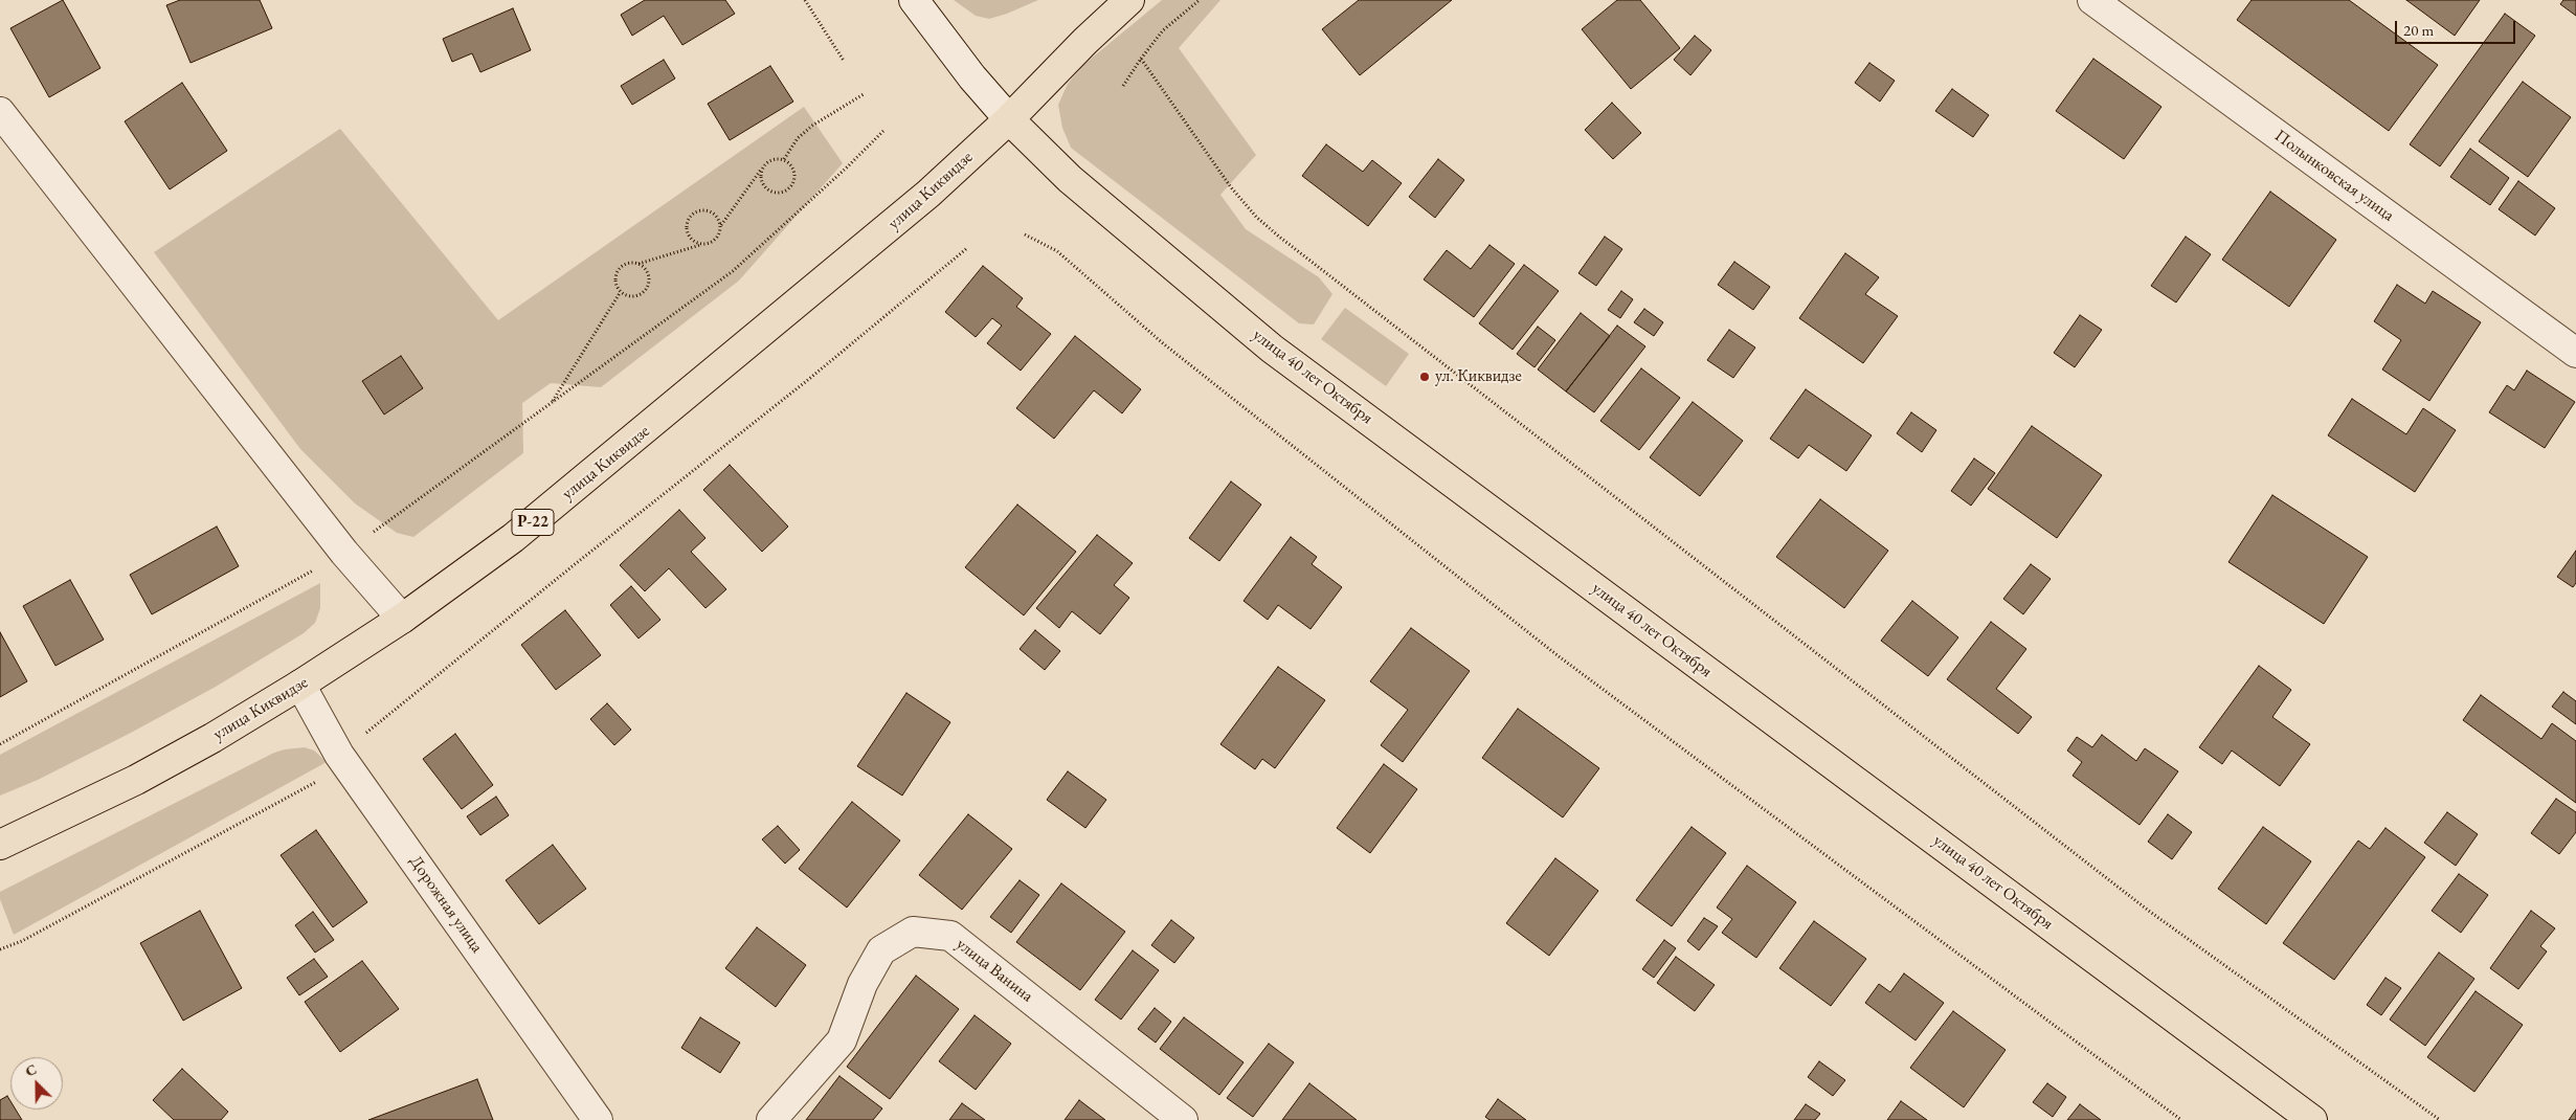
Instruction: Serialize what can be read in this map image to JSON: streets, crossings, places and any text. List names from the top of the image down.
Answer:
{
  "streets": {
    "main road": ["улица Киквидзе", "улица 40 лет Октября", "Р-22"],
    "street": ["Полынковская улица", "Дорожная улица", "улица Ванина"]
  },
  "crossings": [
    ["улица Киквидзе", "улица 40 лет Октября"],
    ["улица Киквидзе", "Дорожная улица"]
  ],
  "places": ["ул. Киквидзе"],
  "scale_bar": "20 m",
  "north": "top left"
}
